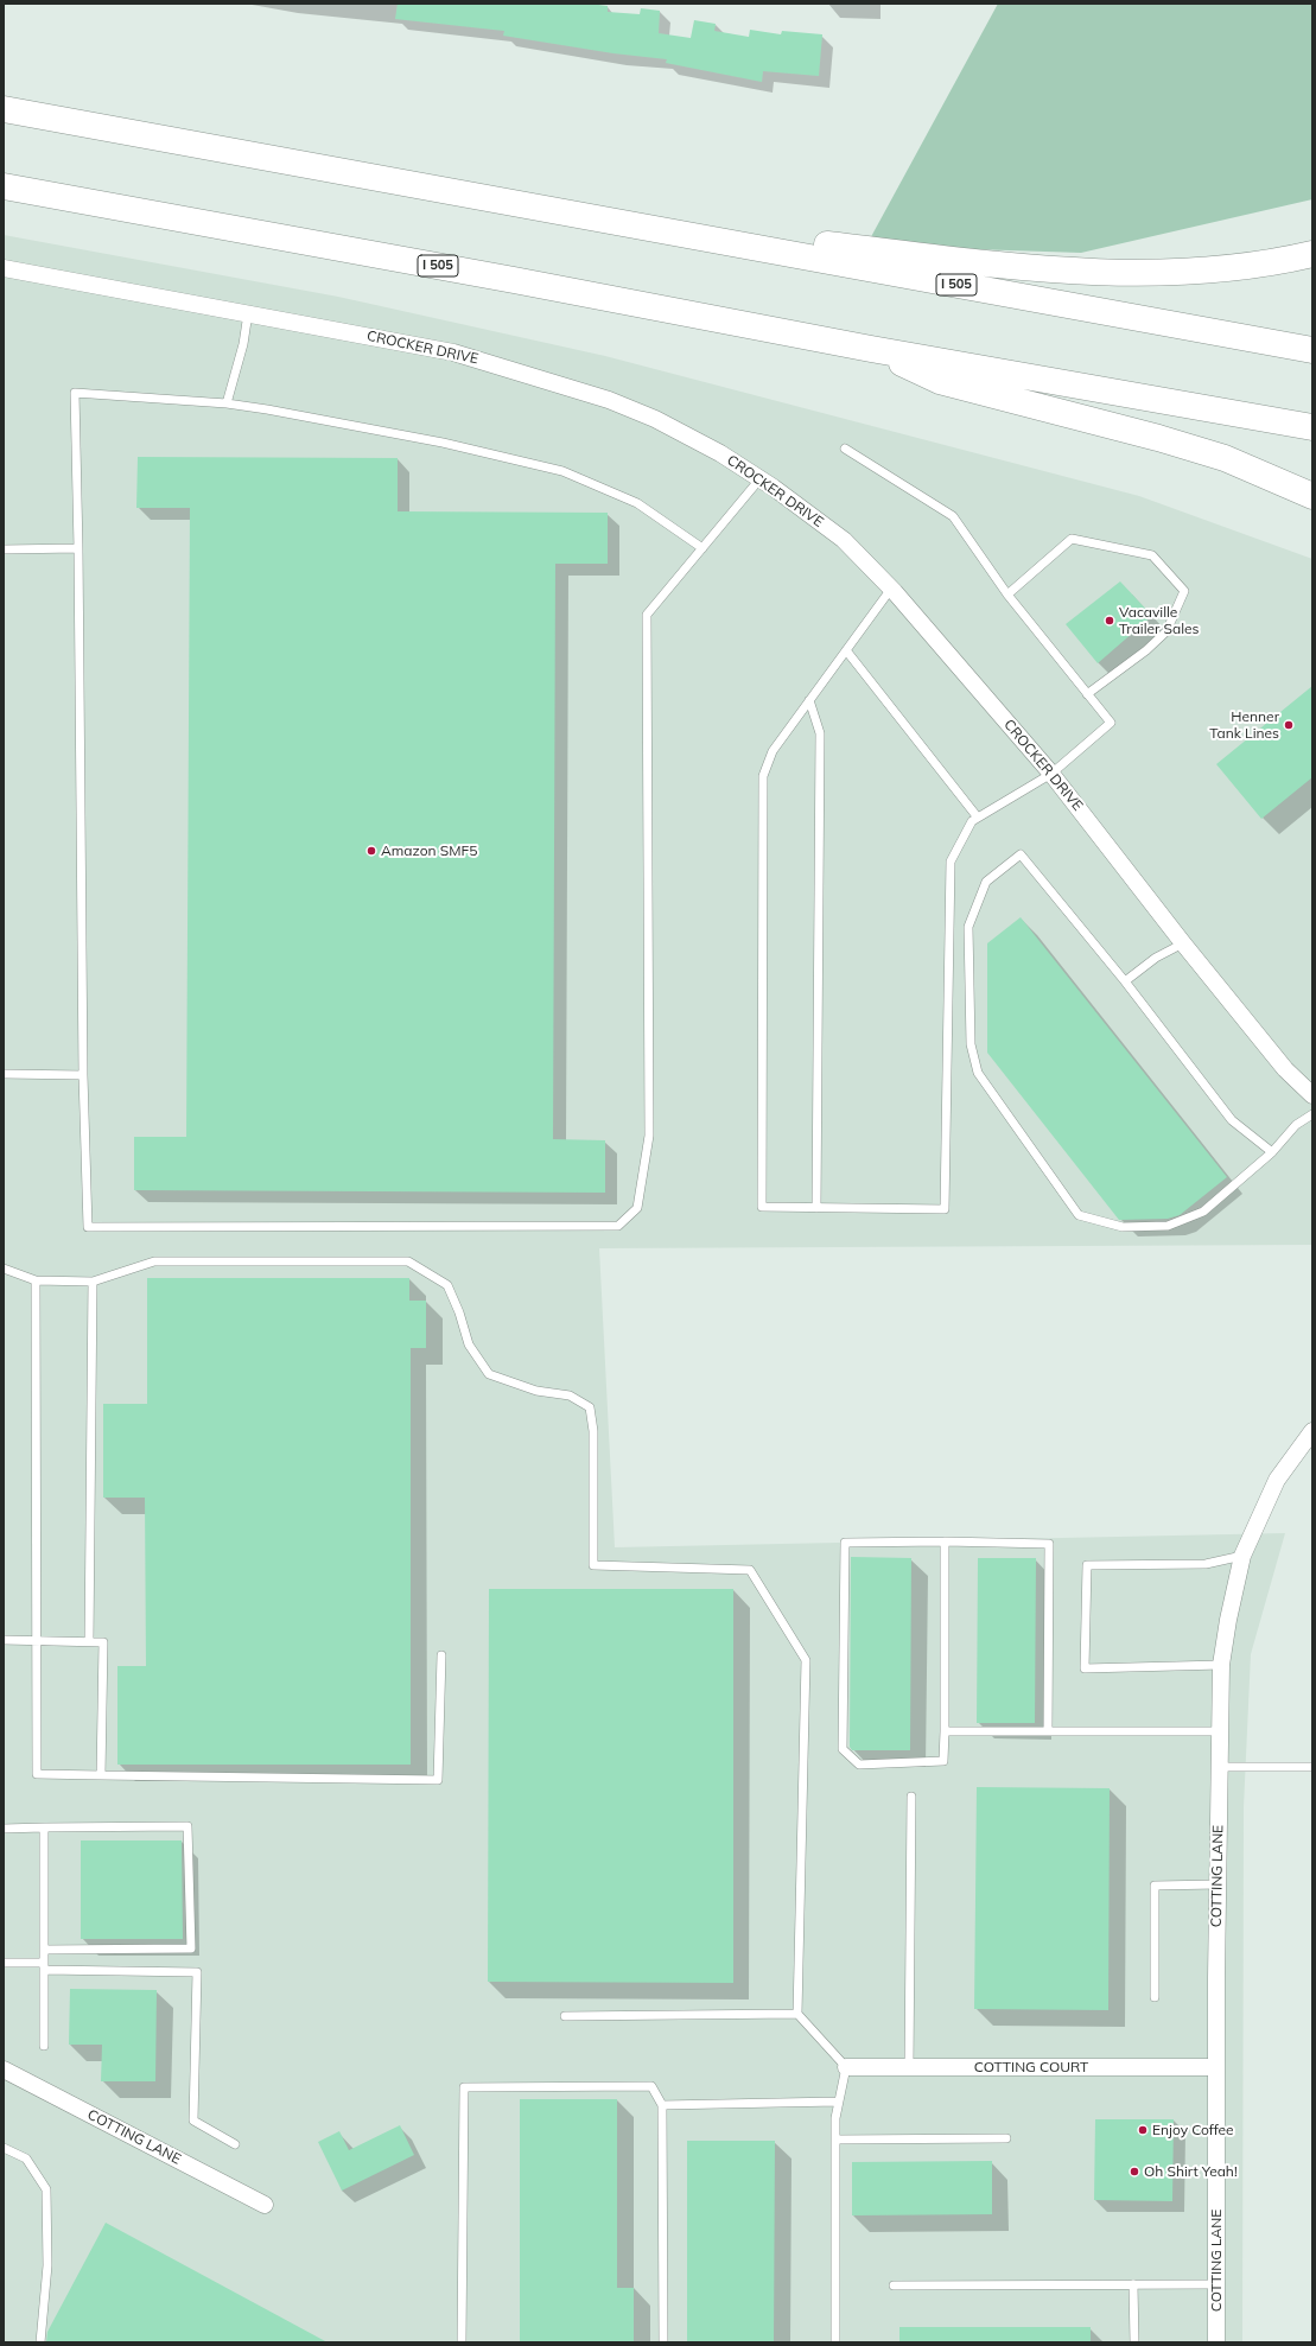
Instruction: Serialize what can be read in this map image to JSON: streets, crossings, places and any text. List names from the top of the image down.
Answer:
{
  "streets": {
    "highway": ["I 505"],
    "street": ["CROCKER DRIVE", "COTTING LANE", "COTTING COURT"]
  },
  "crossings": [
    ["COTTING LANE", "COTTING COURT"]
  ],
  "places": [
    "Vacaville Trailer Sales",
    "Henner Tank Lines",
    "Amazon SMF5",
    "Enjoy Coffee",
    "Oh Shirt Yeah!"
  ]
}
